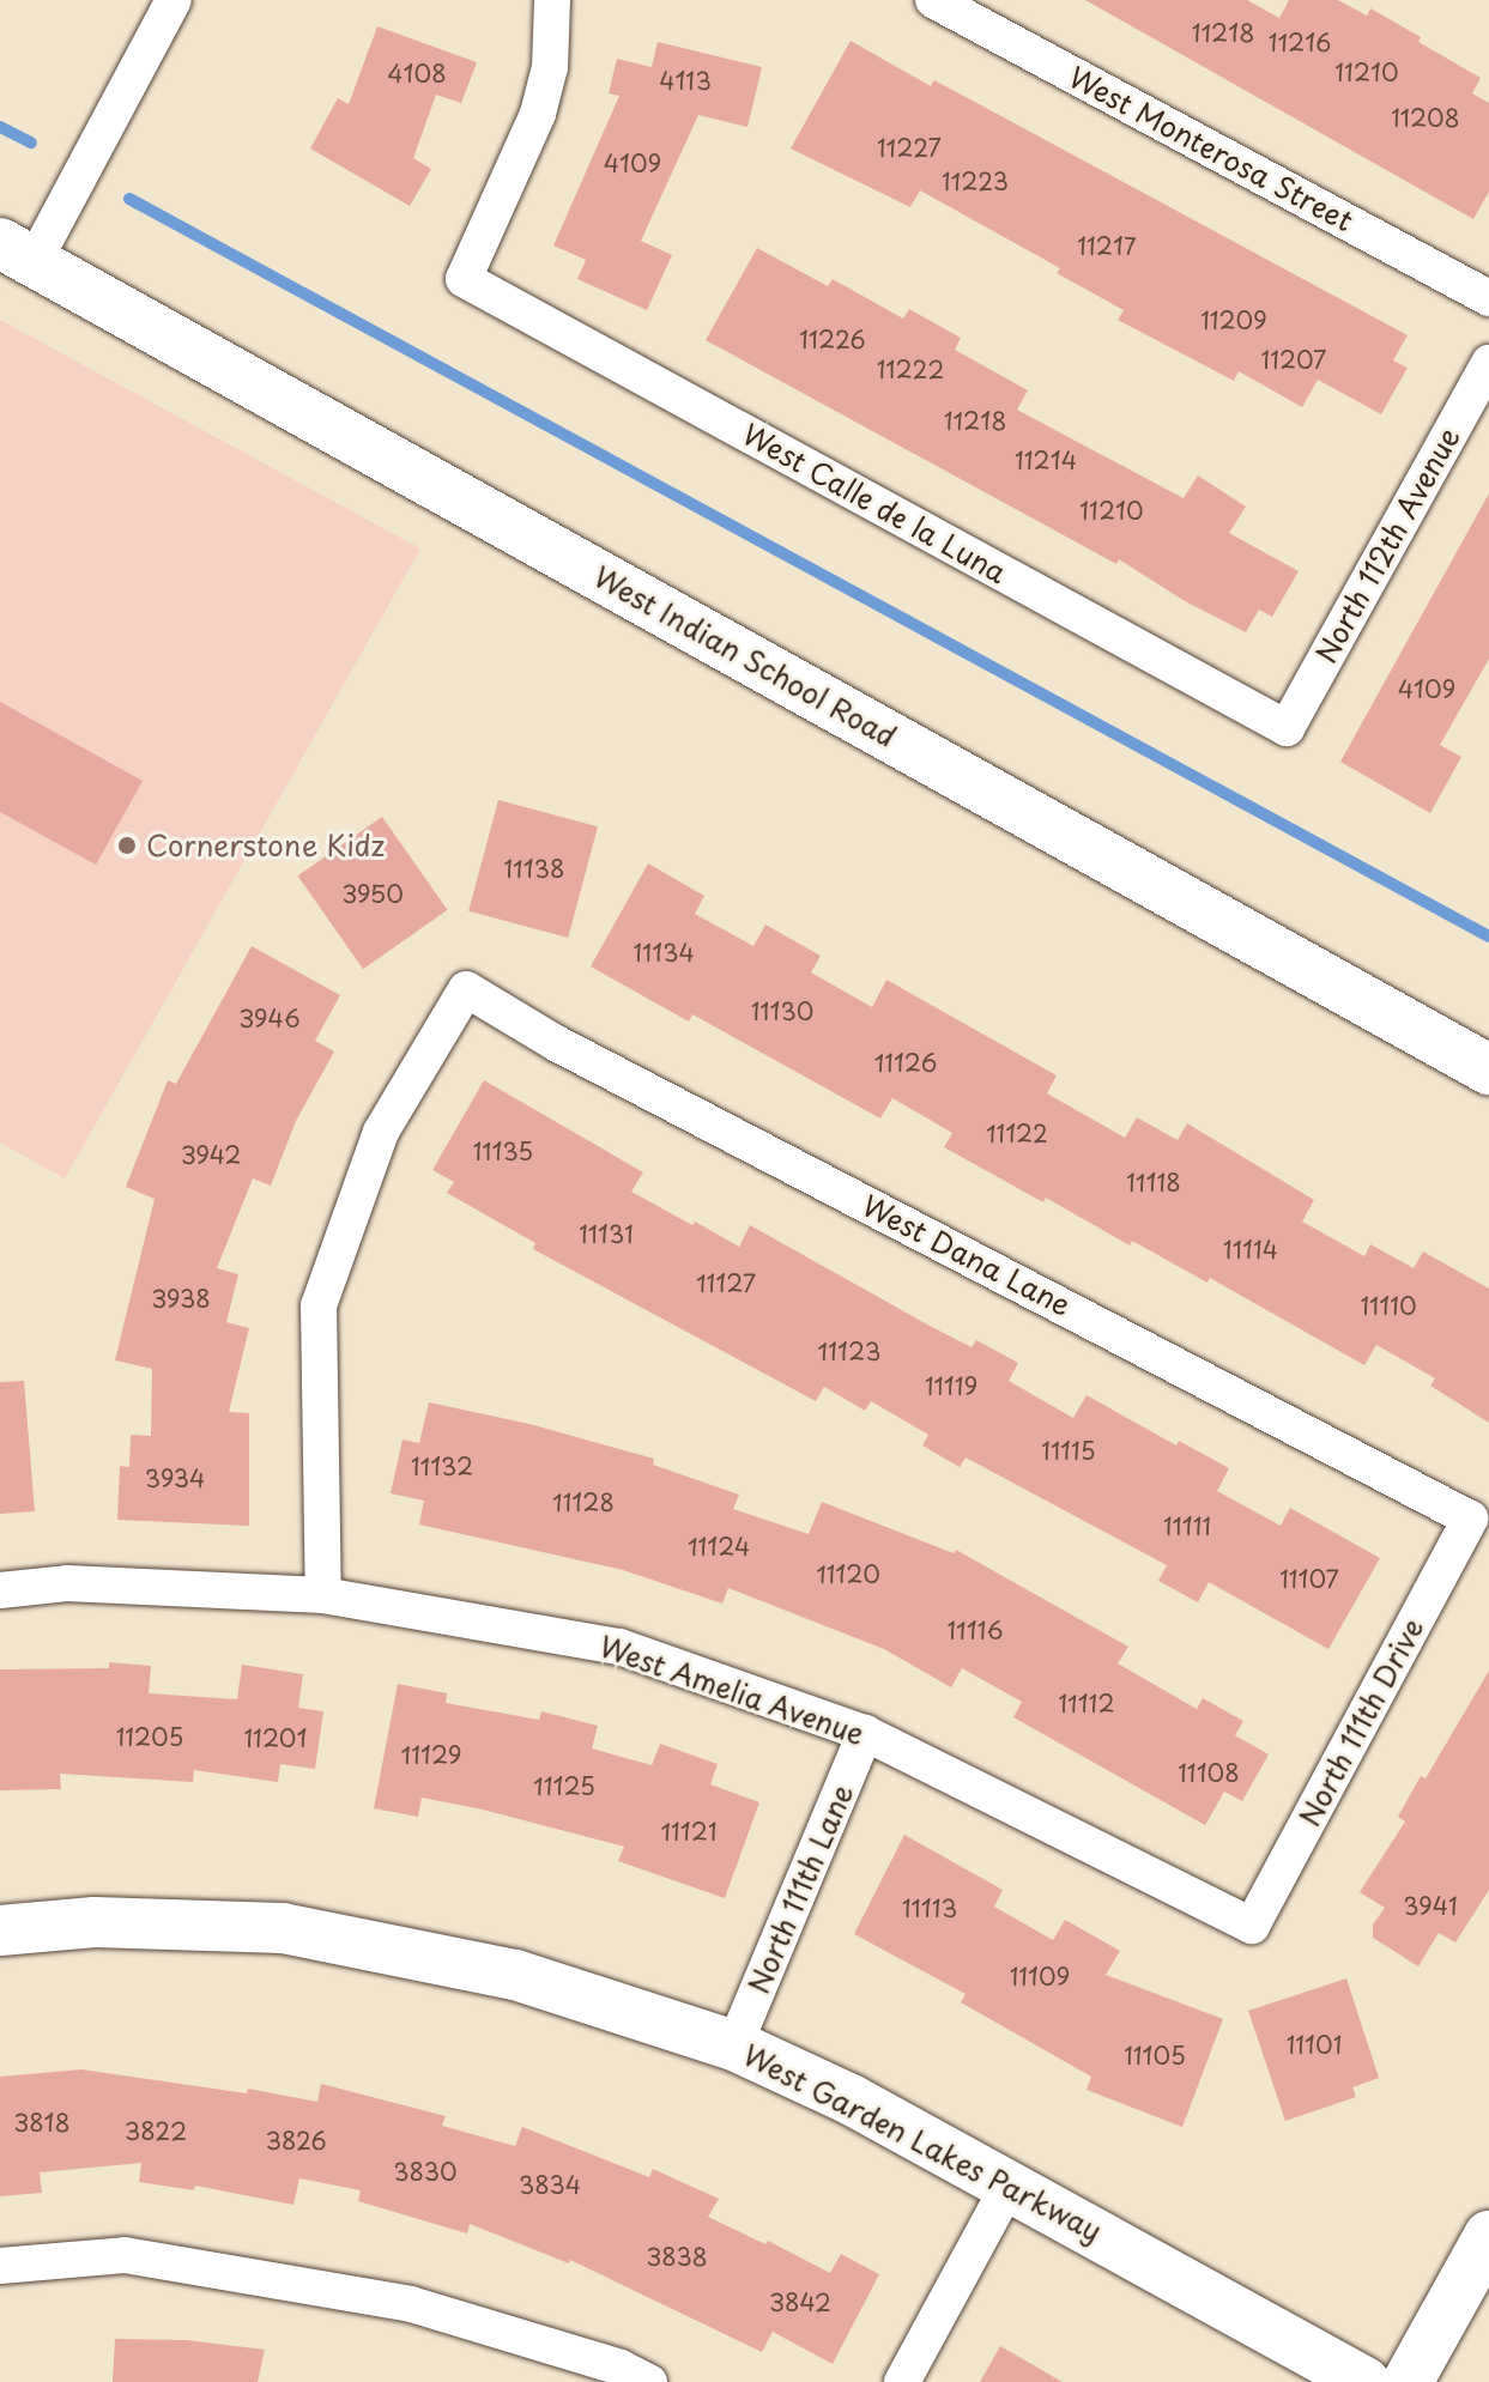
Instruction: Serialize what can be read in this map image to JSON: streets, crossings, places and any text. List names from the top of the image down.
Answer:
{
  "streets": {
    "main road": ["West Indian School Road", "West Garden Lakes Parkway"],
    "street": [
      "West Monterosa Street",
      "West Calle de la Luna",
      "North 112th Avenue",
      "West Dana Lane",
      "West Amelia Avenue",
      "North 111th Drive",
      "North 111th Lane"
    ]
  },
  "crossings": [
    ["West Calle de la Luna", "North 112th Avenue"],
    ["West Dana Lane", "West Amelia Avenue"],
    ["West Dana Lane", "North 111th Drive"],
    ["West Amelia Avenue", "North 111th Drive"],
    ["West Amelia Avenue", "North 111th Lane"],
    ["North 111th Lane", "West Garden Lakes Parkway"]
  ],
  "places": ["Cornerstone Kidz"],
  "house_numbers": [
    "11218",
    "11216",
    "11210",
    "4108",
    "4113",
    "11208",
    "11227",
    "4109",
    "11223",
    "11217",
    "11209",
    "11226",
    "11207",
    "11222",
    "11218",
    "11214",
    "11210",
    "4109",
    "11138",
    "3950",
    "11134",
    "11130",
    "3946",
    "11126",
    "11122",
    "11135",
    "3942",
    "11118",
    "11131",
    "11114",
    "11127",
    "3938",
    "11110",
    "11123",
    "11119",
    "11115",
    "11132",
    "3934",
    "11128",
    "11111",
    "11124",
    "11120",
    "11107",
    "11116",
    "11112",
    "11205",
    "11201",
    "11129",
    "11108",
    "11125",
    "11121",
    "3941",
    "11113",
    "11109",
    "11101",
    "11105",
    "3818",
    "3822",
    "3826",
    "3830",
    "3834",
    "3838",
    "3842"
  ]
}
